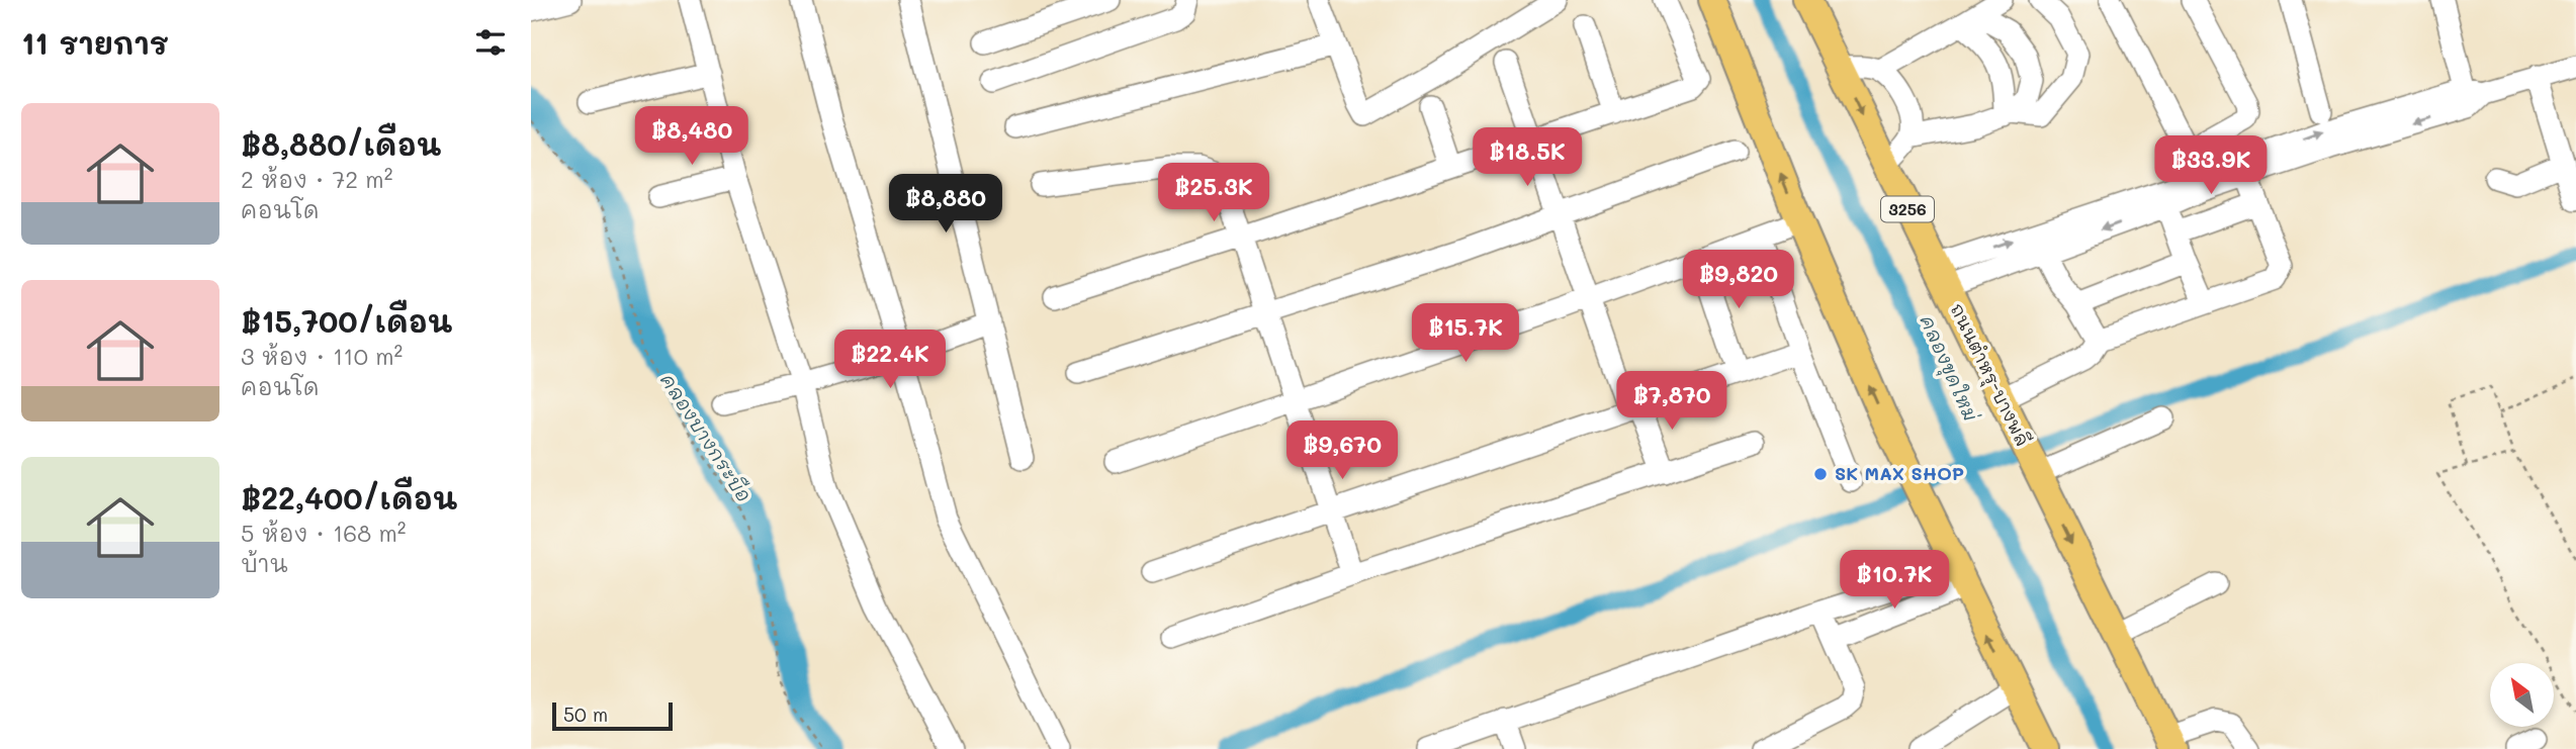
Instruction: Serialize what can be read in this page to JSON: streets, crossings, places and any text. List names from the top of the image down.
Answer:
{
  "streets": {
    "main road": ["3256", "ถนนตำหรุ-บางพลี"]
  },
  "water": ["คลองขุดใหม่", "คลองบางกระบือ"],
  "places": ["SK MAX SHOP"],
  "scale_bar": "50 m",
  "north": "top left",
  "page": {
    "heading": "11 รายการ",
    "list": [
      {
        "name": "฿8,880/เดือน",
        "note": "2 ห้อง · 72 m² · คอนโด"
      },
      {
        "name": "฿15,700/เดือน",
        "note": "3 ห้อง · 110 m² · คอนโด"
      },
      {
        "name": "฿22,400/เดือน",
        "note": "5 ห้อง · 168 m² · บ้าน"
      }
    ],
    "price": [
      "฿8,480",
      "฿18.5K",
      "฿33.9K",
      "฿25.3K",
      "฿8,880",
      "฿9,820",
      "฿15.7K",
      "฿22.4K",
      "฿7,870",
      "฿9,670",
      "฿10.7K"
    ],
    "scale": "50 m"
  }
}
